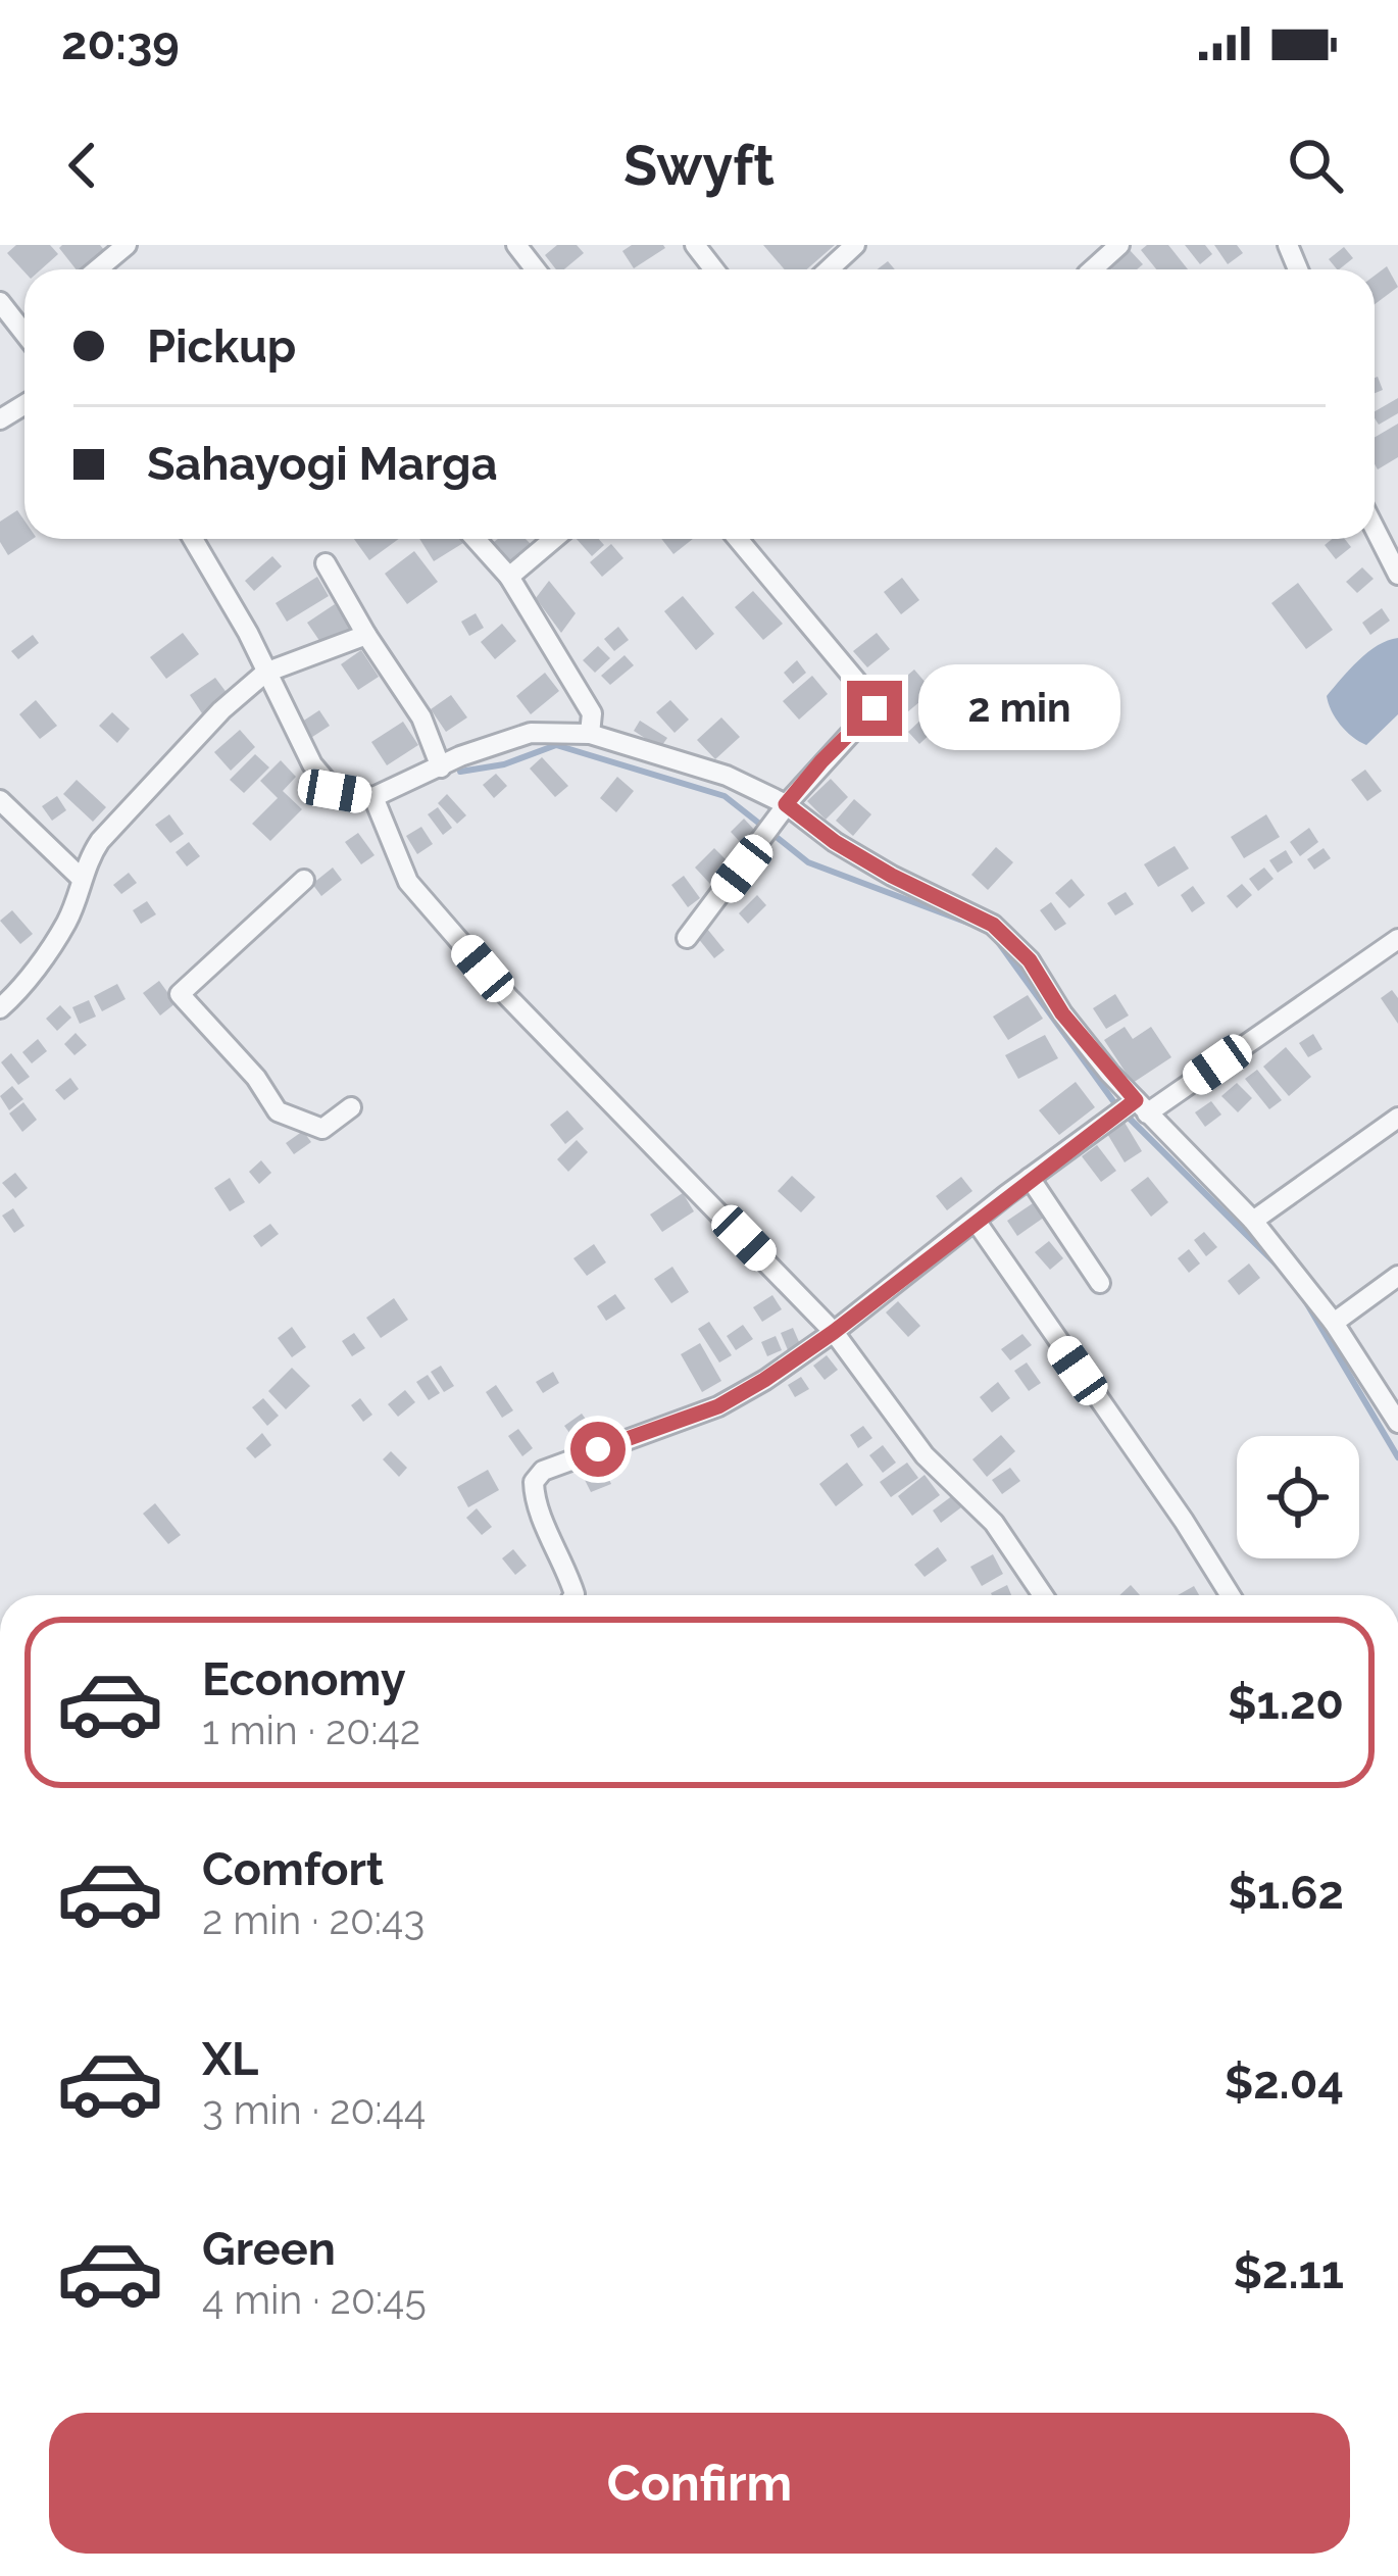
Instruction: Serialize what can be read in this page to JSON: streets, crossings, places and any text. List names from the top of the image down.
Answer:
{
  "page": {
    "status": "20:39",
    "header": "Swyft",
    "banner": ["Pickup", "Sahayogi Marga"],
    "bubble": "2 min",
    "list": [
      {
        "name": "Economy",
        "note": "1 min · 20:42",
        "value": "$1.20"
      },
      {
        "name": "Comfort",
        "note": "2 min · 20:43",
        "value": "$1.62"
      },
      {
        "name": "XL",
        "note": "3 min · 20:44",
        "value": "$2.04"
      },
      {
        "name": "Green",
        "note": "4 min · 20:45",
        "value": "$2.11"
      }
    ],
    "buttons": "Confirm"
  }
}
